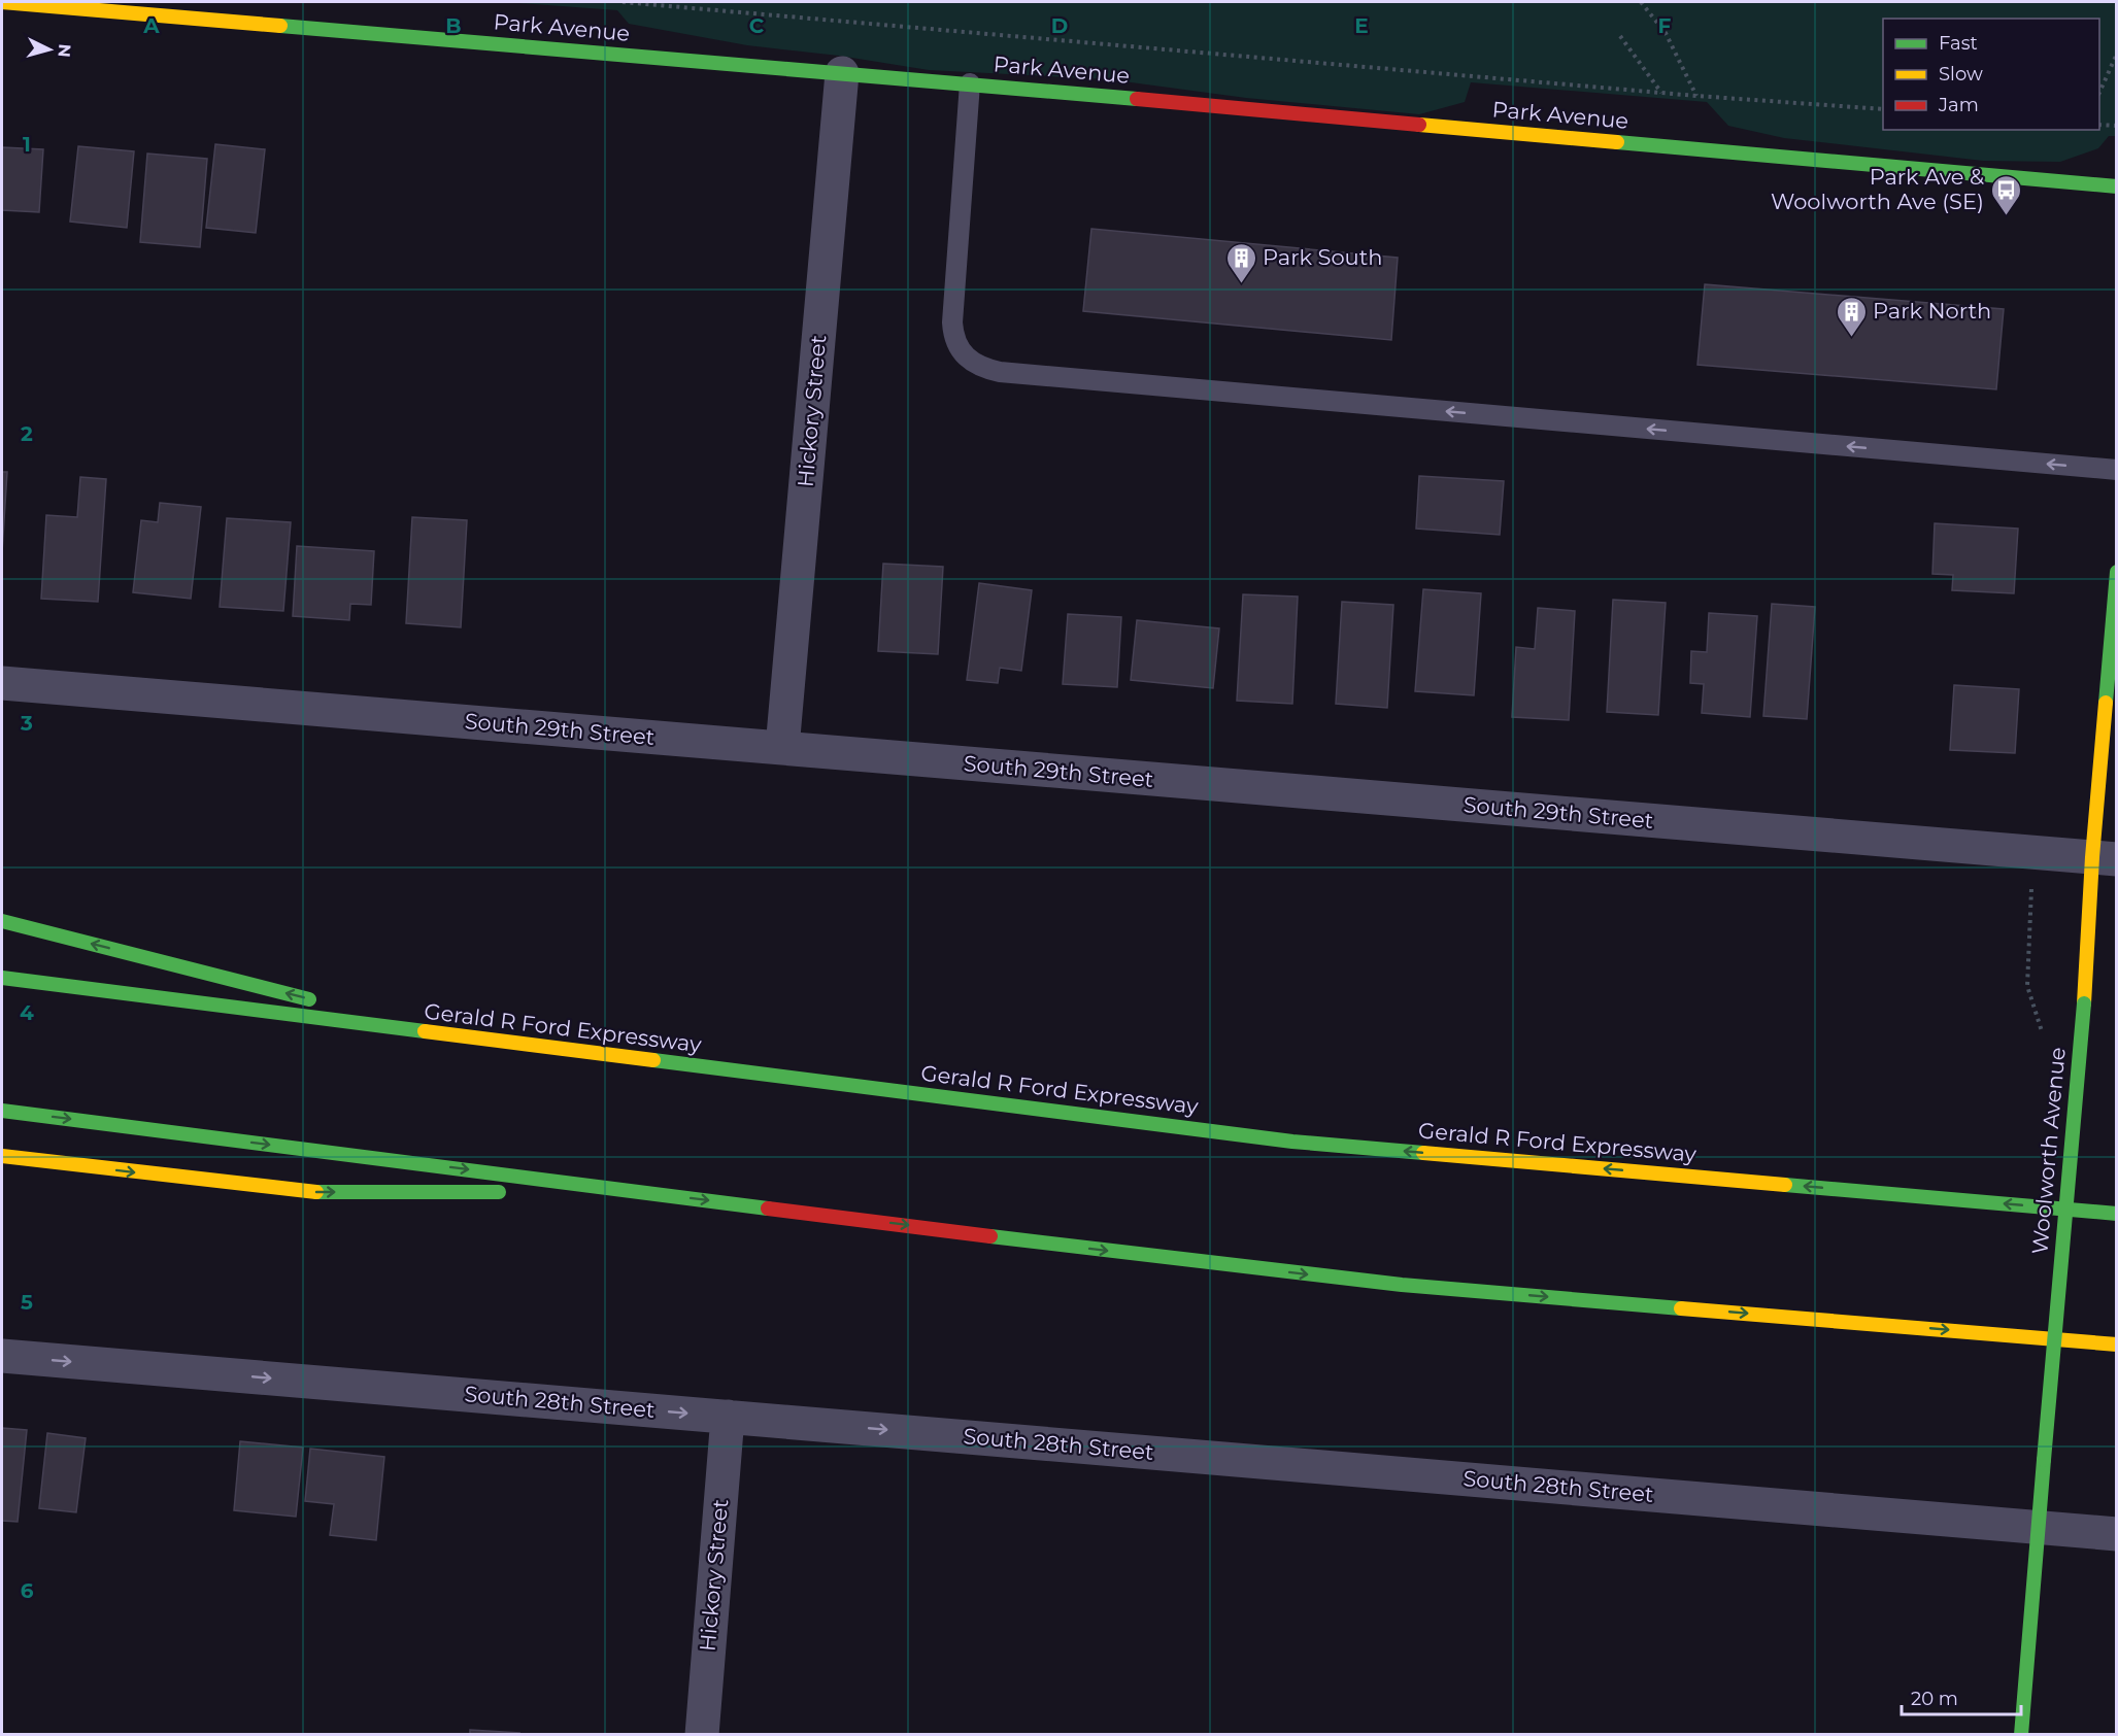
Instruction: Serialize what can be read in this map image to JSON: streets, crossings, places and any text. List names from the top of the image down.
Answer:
{
  "streets": {
    "main road": ["Park Avenue", "Gerald R Ford Expressway", "Woolworth Avenue"],
    "street": ["Hickory Street", "South 29th Street", "South 28th Street"]
  },
  "crossings": [
    ["Park Avenue", "Hickory Street"],
    ["Hickory Street", "South 29th Street"],
    ["Hickory Street", "South 28th Street"],
    ["South 29th Street", "Woolworth Avenue"],
    ["Woolworth Avenue", "South 28th Street"]
  ],
  "one_way": ["Gerald R Ford Expressway", "South 28th Street"],
  "places": {
    "bus stop": ["Park Ave & Woolworth Ave (SE)"],
    "building": ["Park South", "Park North"]
  },
  "legend": ["Fast", "Slow", "Jam"],
  "scale_bar": "20 m",
  "north": "right",
  "grid": {
    "columns": [
      "A",
      "B",
      "C",
      "D",
      "E",
      "F"
    ],
    "rows": [
      "1",
      "2",
      "3",
      "4",
      "5",
      "6"
    ]
  }
}
